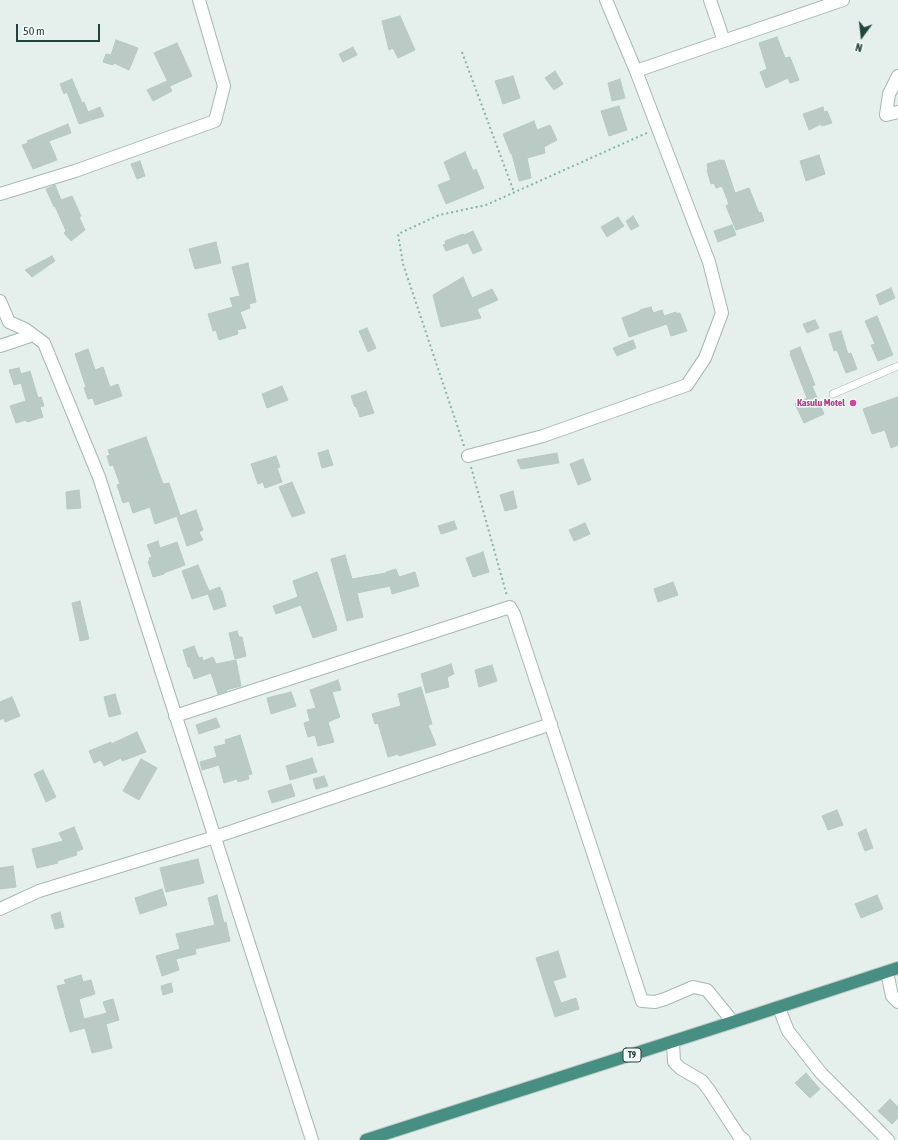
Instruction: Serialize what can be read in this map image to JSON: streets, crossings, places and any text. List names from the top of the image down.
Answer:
{
  "streets": {
    "highway": ["T9"]
  },
  "places": ["Kasulu Motel"],
  "scale_bar": "50 m",
  "north": "bottom"
}
